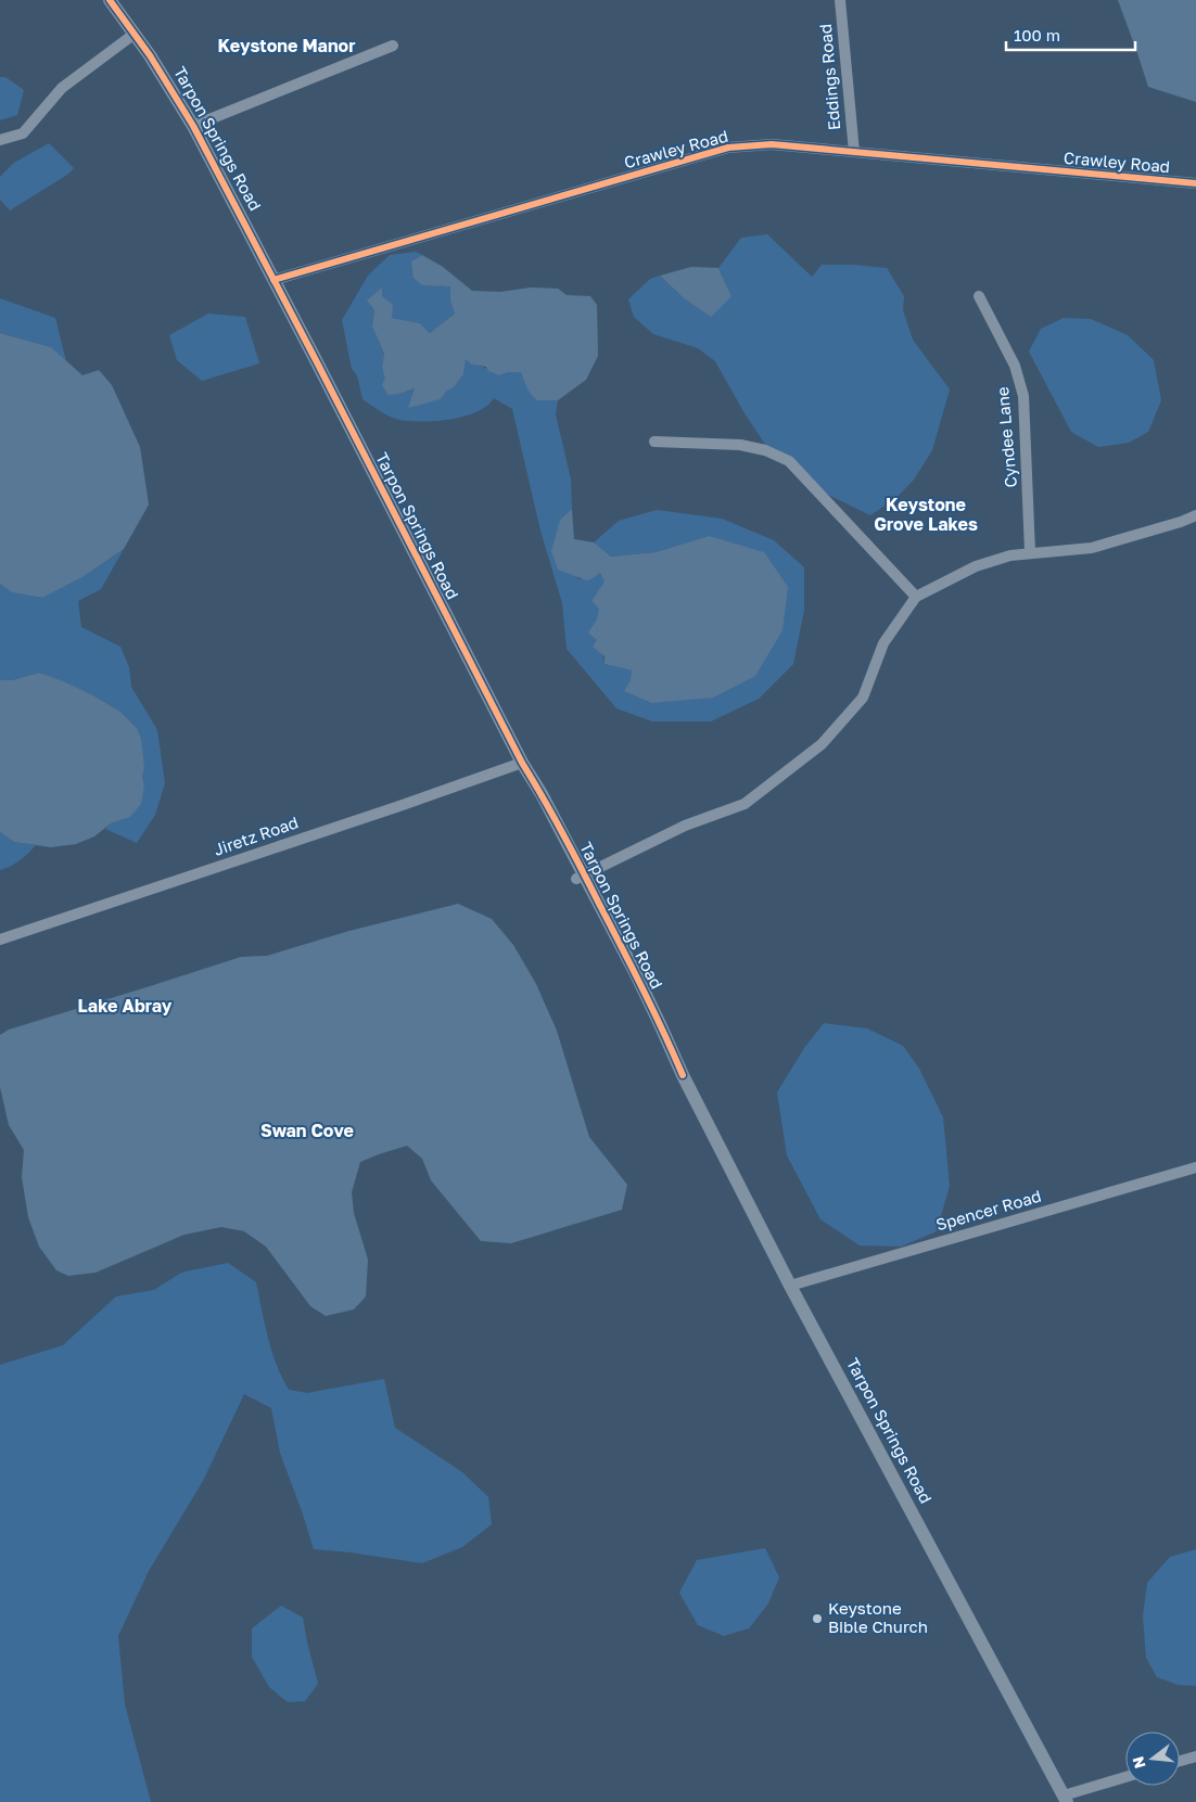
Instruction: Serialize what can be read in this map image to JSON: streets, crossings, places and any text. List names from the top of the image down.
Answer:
{
  "streets": {
    "main road": ["Tarpon Springs Road"],
    "street": [
      "Eddings Road",
      "Crawley Road",
      "Cyndee Lane",
      "Jiretz Road",
      "Spencer Road"
    ]
  },
  "crossings": [
    ["Eddings Road", "Crawley Road"],
    ["Tarpon Springs Road", "Crawley Road"],
    ["Tarpon Springs Road", "Jiretz Road"],
    ["Tarpon Springs Road", "Spencer Road"]
  ],
  "districts": [
    "Keystone Manor",
    "Keystone Grove Lakes",
    "Lake Abray",
    "Swan Cove"
  ],
  "places": ["Keystone Bible Church"],
  "scale_bar": "100 m",
  "north": "left"
}
